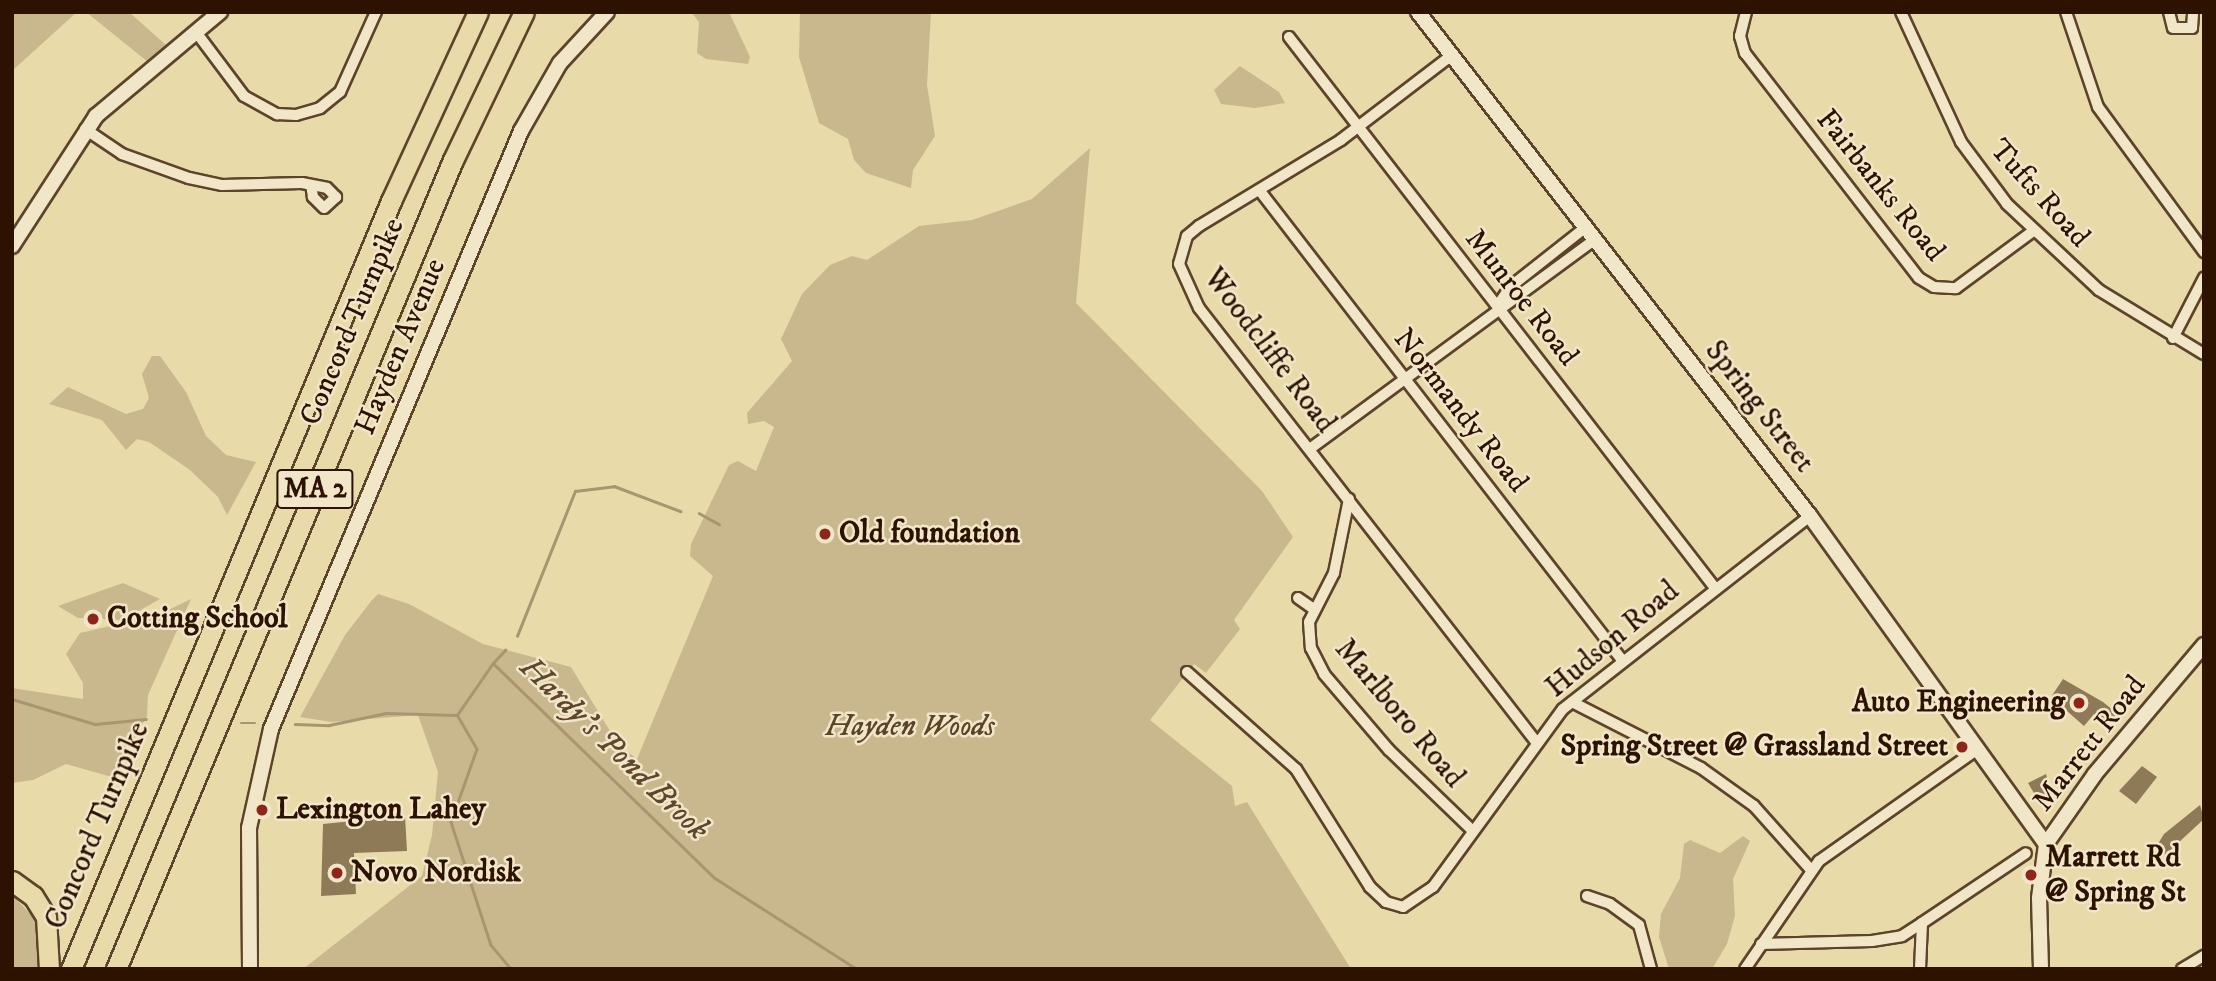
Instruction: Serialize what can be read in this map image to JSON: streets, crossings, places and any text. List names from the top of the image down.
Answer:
{
  "streets": {
    "highway": ["Concord Turnpike", "MA 2"],
    "main road": ["Hayden Avenue", "Spring Street", "Marrett Road"],
    "street": [
      "Fairbanks Road",
      "Tufts Road",
      "Munroe Road",
      "Woodcliffe Road",
      "Normandy Road",
      "Hudson Road",
      "Marlboro Road"
    ]
  },
  "crossings": [
    ["Fairbanks Road", "Tufts Road"],
    ["Munroe Road", "Woodcliffe Road"],
    ["Munroe Road", "Hudson Road"],
    ["Woodcliffe Road", "Spring Street"],
    ["Woodcliffe Road", "Normandy Road"],
    ["Woodcliffe Road", "Hudson Road"],
    ["Woodcliffe Road", "Marlboro Road"],
    ["Spring Street", "Hudson Road"],
    ["Spring Street", "Marrett Road"],
    ["Normandy Road", "Hudson Road"],
    ["Hudson Road", "Marlboro Road"]
  ],
  "water": ["Hardy's Pond Brook"],
  "parks": ["Hayden Woods"],
  "places": [
    "Old foundation",
    "Cotting School",
    "Auto Engineering",
    "Spring Street @ Grassland Street",
    "Lexington Lahey",
    "Novo Nordisk",
    "Marrett Rd @ Spring St"
  ]
}
